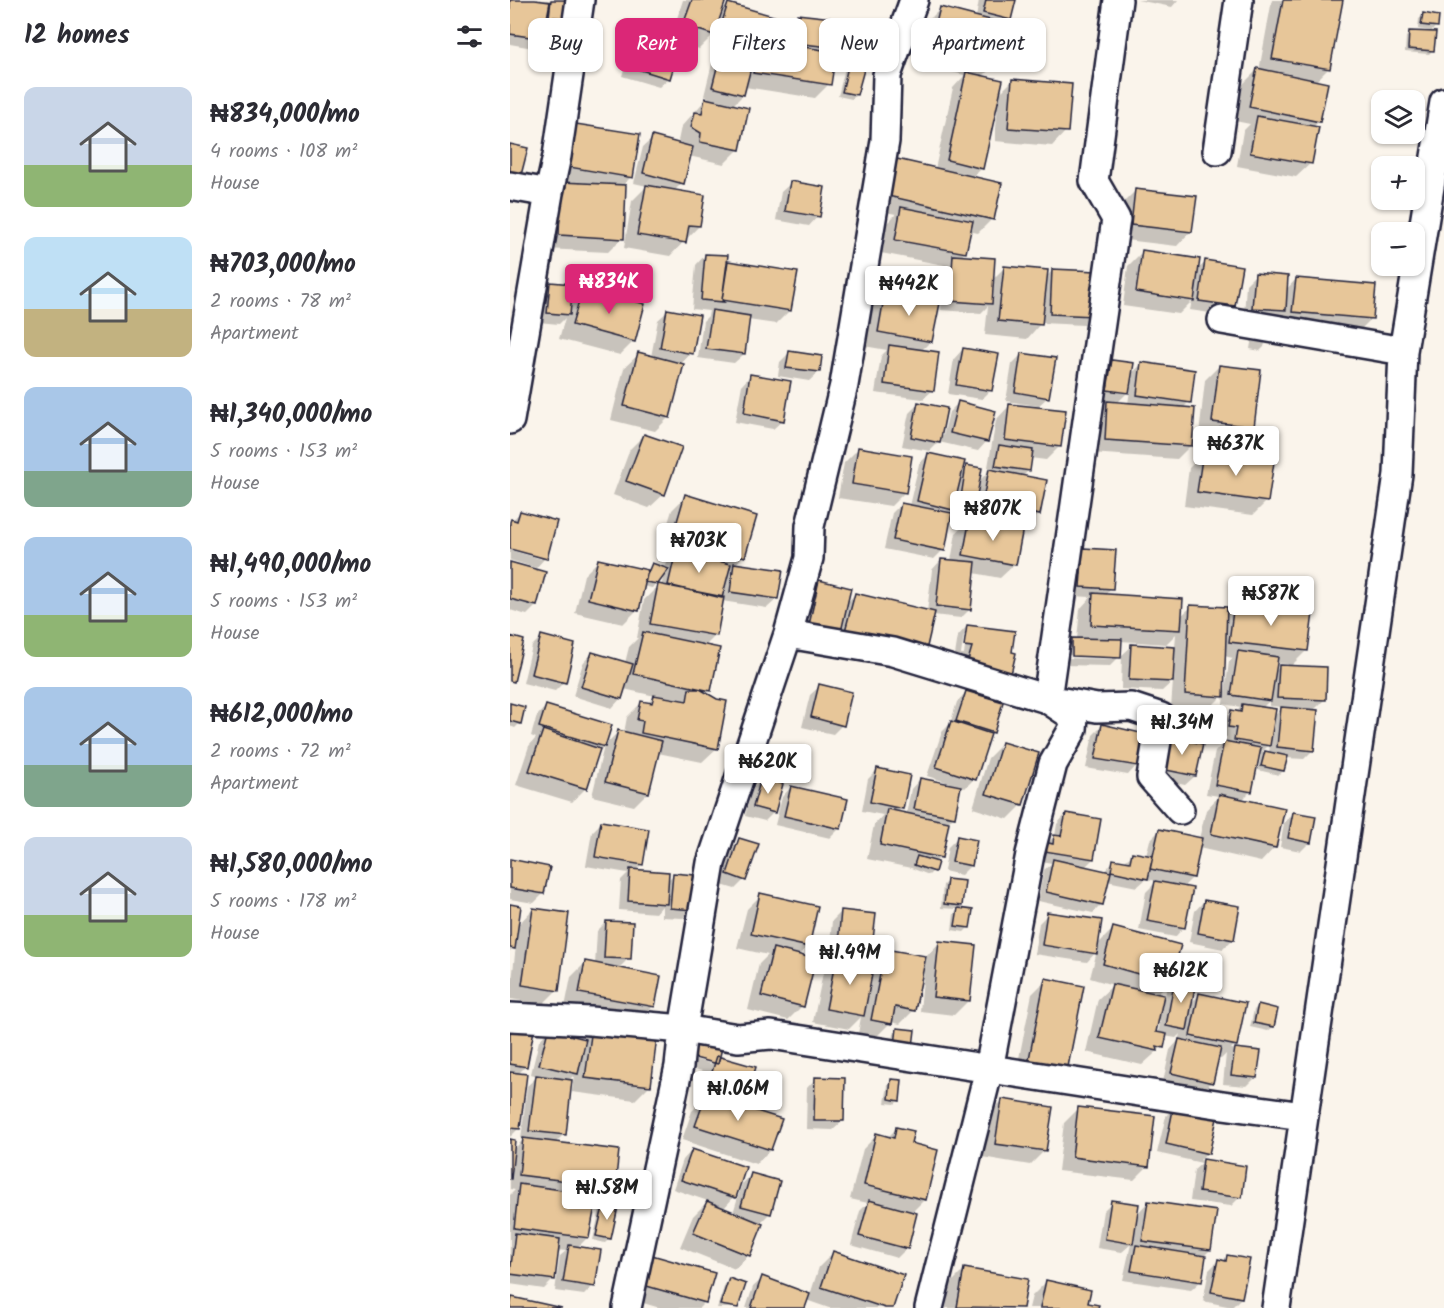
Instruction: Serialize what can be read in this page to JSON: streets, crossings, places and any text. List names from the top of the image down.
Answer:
{
  "page": {
    "heading": "12 homes",
    "chip": [
      "Buy",
      "Rent",
      "Filters",
      "New",
      "Apartment"
    ],
    "list": [
      {
        "name": "₦834,000/mo",
        "note": "4 rooms · 108 m² · House"
      },
      {
        "name": "₦703,000/mo",
        "note": "2 rooms · 78 m² · Apartment"
      },
      {
        "name": "₦1,340,000/mo",
        "note": "5 rooms · 153 m² · House"
      },
      {
        "name": "₦1,490,000/mo",
        "note": "5 rooms · 153 m² · House"
      },
      {
        "name": "₦612,000/mo",
        "note": "2 rooms · 72 m² · Apartment"
      },
      {
        "name": "₦1,580,000/mo",
        "note": "5 rooms · 178 m² · House"
      }
    ],
    "map_buttons": ["+", "−"],
    "price": [
      "₦834K",
      "₦442K",
      "₦637K",
      "₦807K",
      "₦703K",
      "₦587K",
      "₦1.34M",
      "₦620K",
      "₦1.49M",
      "₦612K",
      "₦1.06M",
      "₦1.58M"
    ]
  }
}
